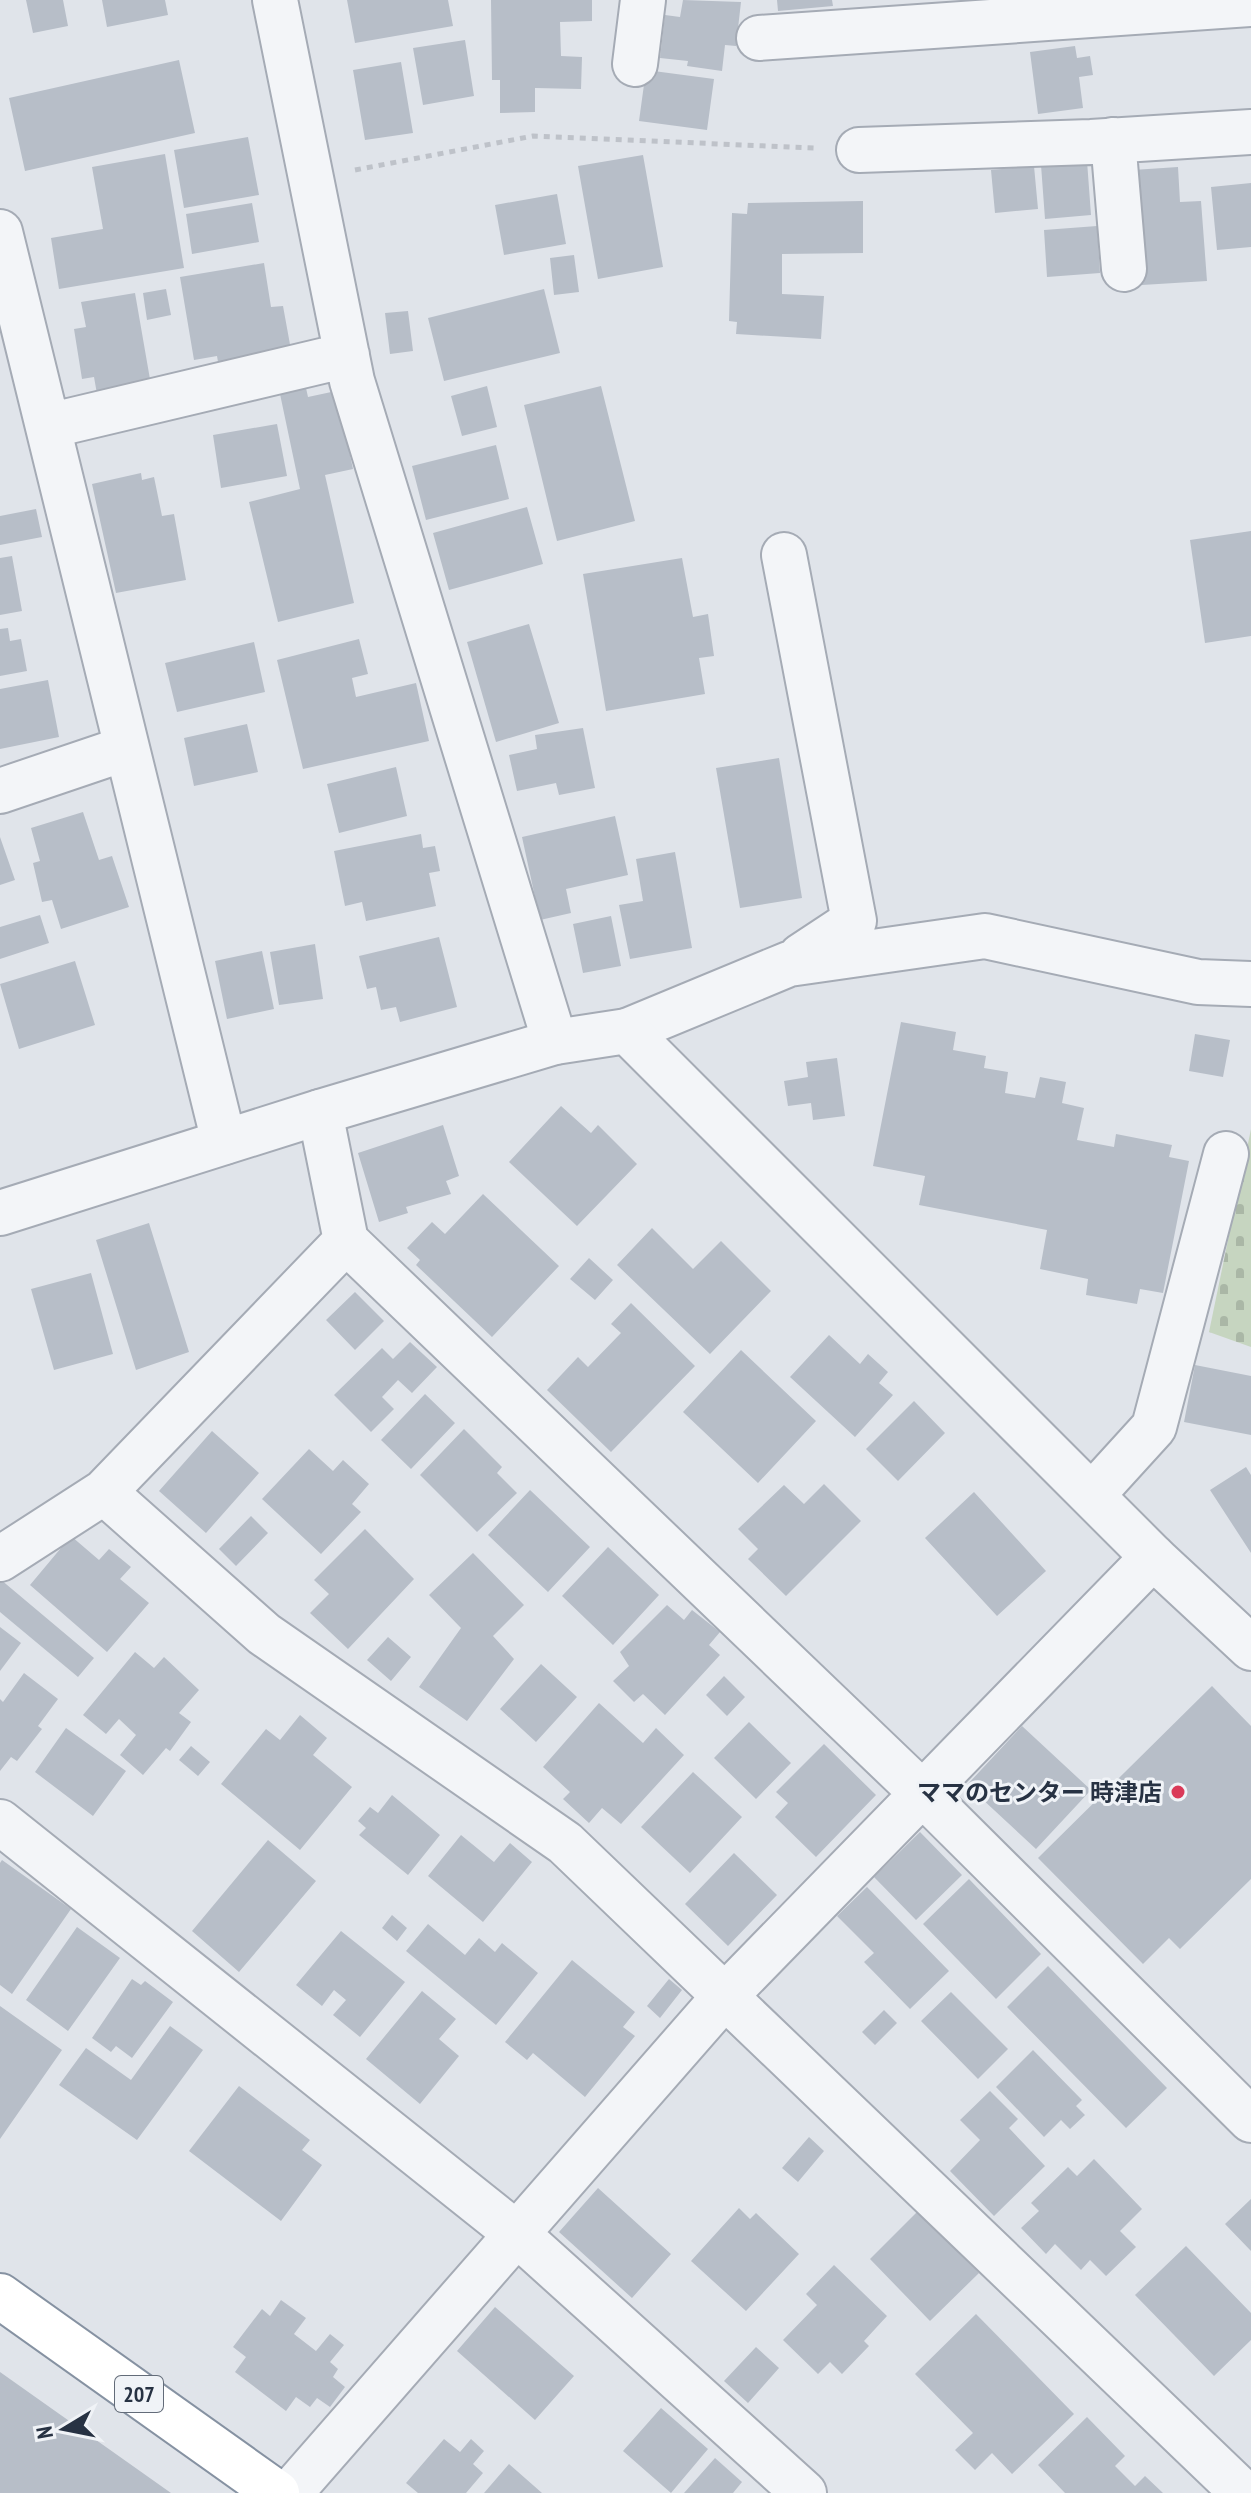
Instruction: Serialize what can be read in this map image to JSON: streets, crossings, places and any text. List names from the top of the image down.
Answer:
{
  "streets": {
    "highway": ["207"]
  },
  "places": ["ママのセンター 時津店"],
  "north": "left"
}
